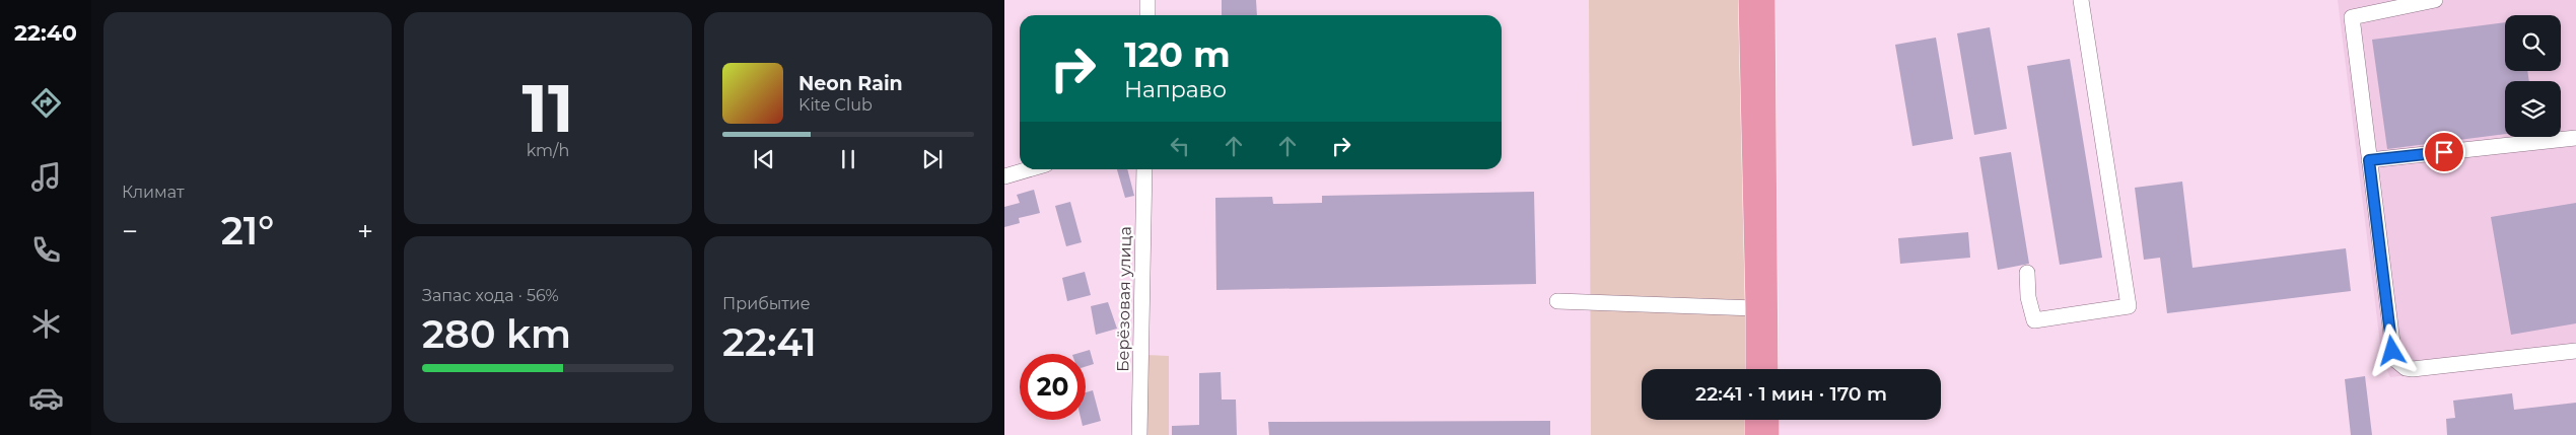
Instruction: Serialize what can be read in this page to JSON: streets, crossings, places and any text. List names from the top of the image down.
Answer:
{
  "streets": {
    "street": ["Берёзовая улица"]
  },
  "page": {
    "tabs": "22:40",
    "tile": [
      "Климат",
      ["11", "km/h"],
      ["Запас хода · 56%", "280 km"],
      ["Прибытие", "22:41"]
    ],
    "turn": ["120 m", "Направо"],
    "song": ["Neon Rain", "Kite Club"],
    "heat": ["−", "21°", "+"],
    "limit": "20",
    "trip": "22:41 · 1 мин · 170 m"
  }
}
